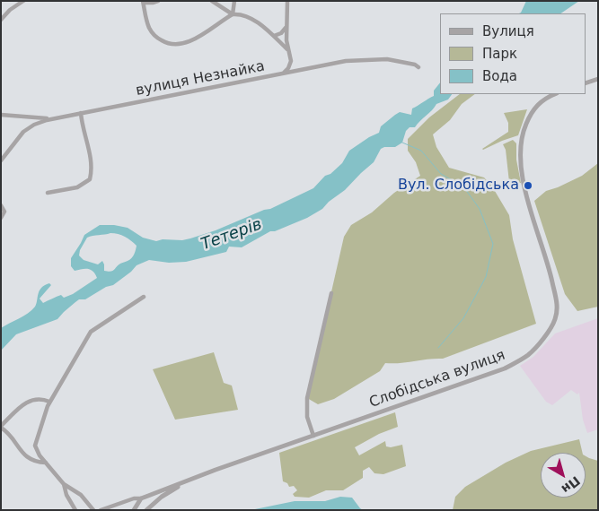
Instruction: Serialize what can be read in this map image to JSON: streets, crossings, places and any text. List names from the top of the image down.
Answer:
{
  "streets": {
    "street": ["вулиця Незнайка", "Слобідська вулиця"]
  },
  "water": ["Тетерів"],
  "places": ["Вул. Слобідська"],
  "legend": ["Вулиця", "Парк", "Вода"],
  "north": "bottom right"
}
